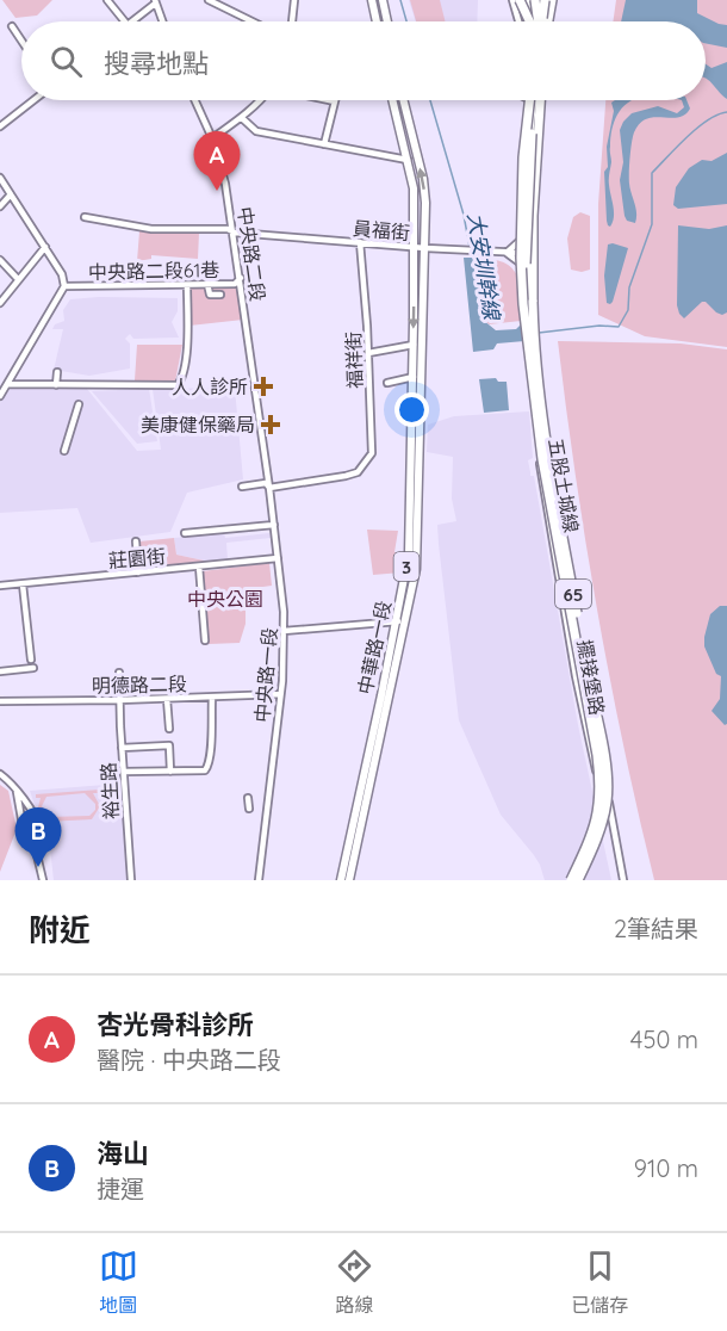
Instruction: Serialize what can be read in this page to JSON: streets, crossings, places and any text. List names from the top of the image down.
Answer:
{
  "streets": {
    "highway": ["五股土城線", "65"],
    "main road": ["3", "中華路一段"],
    "street": [
      "員福街",
      "中央路二段",
      "中央路二段61巷",
      "福祥街",
      "莊園街",
      "中央路一段",
      "擺接堡路",
      "明德路二段",
      "裕生路"
    ]
  },
  "crossings": [
    ["員福街", "中央路二段"],
    ["員福街", "福祥街"],
    ["員福街", "3"],
    ["員福街", "中華路一段"],
    ["員福街", "擺接堡路"],
    ["中央路二段", "中央路二段61巷"],
    ["中央路二段", "中央路一段"],
    ["福祥街", "中央路一段"],
    ["莊園街", "中央路一段"],
    ["3", "中華路一段"],
    ["中央路一段", "明德路二段"],
    ["明德路二段", "裕生路"]
  ],
  "water": ["大安圳幹線"],
  "parks": ["中央公園"],
  "places": {
    "health": ["人人診所", "美康健保藥局"]
  },
  "page": {
    "search": "搜尋地點",
    "pins": ["A", "B"],
    "heading": ["附近", "2筆結果"],
    "list": [
      {
        "mark": "A",
        "name": "杏光骨科診所",
        "note": "醫院 · 中央路二段",
        "value": "450 m"
      },
      {
        "mark": "B",
        "name": "海山",
        "note": "捷運",
        "value": "910 m"
      }
    ],
    "nav": ["地圖", "路線", "已儲存"]
  }
}
